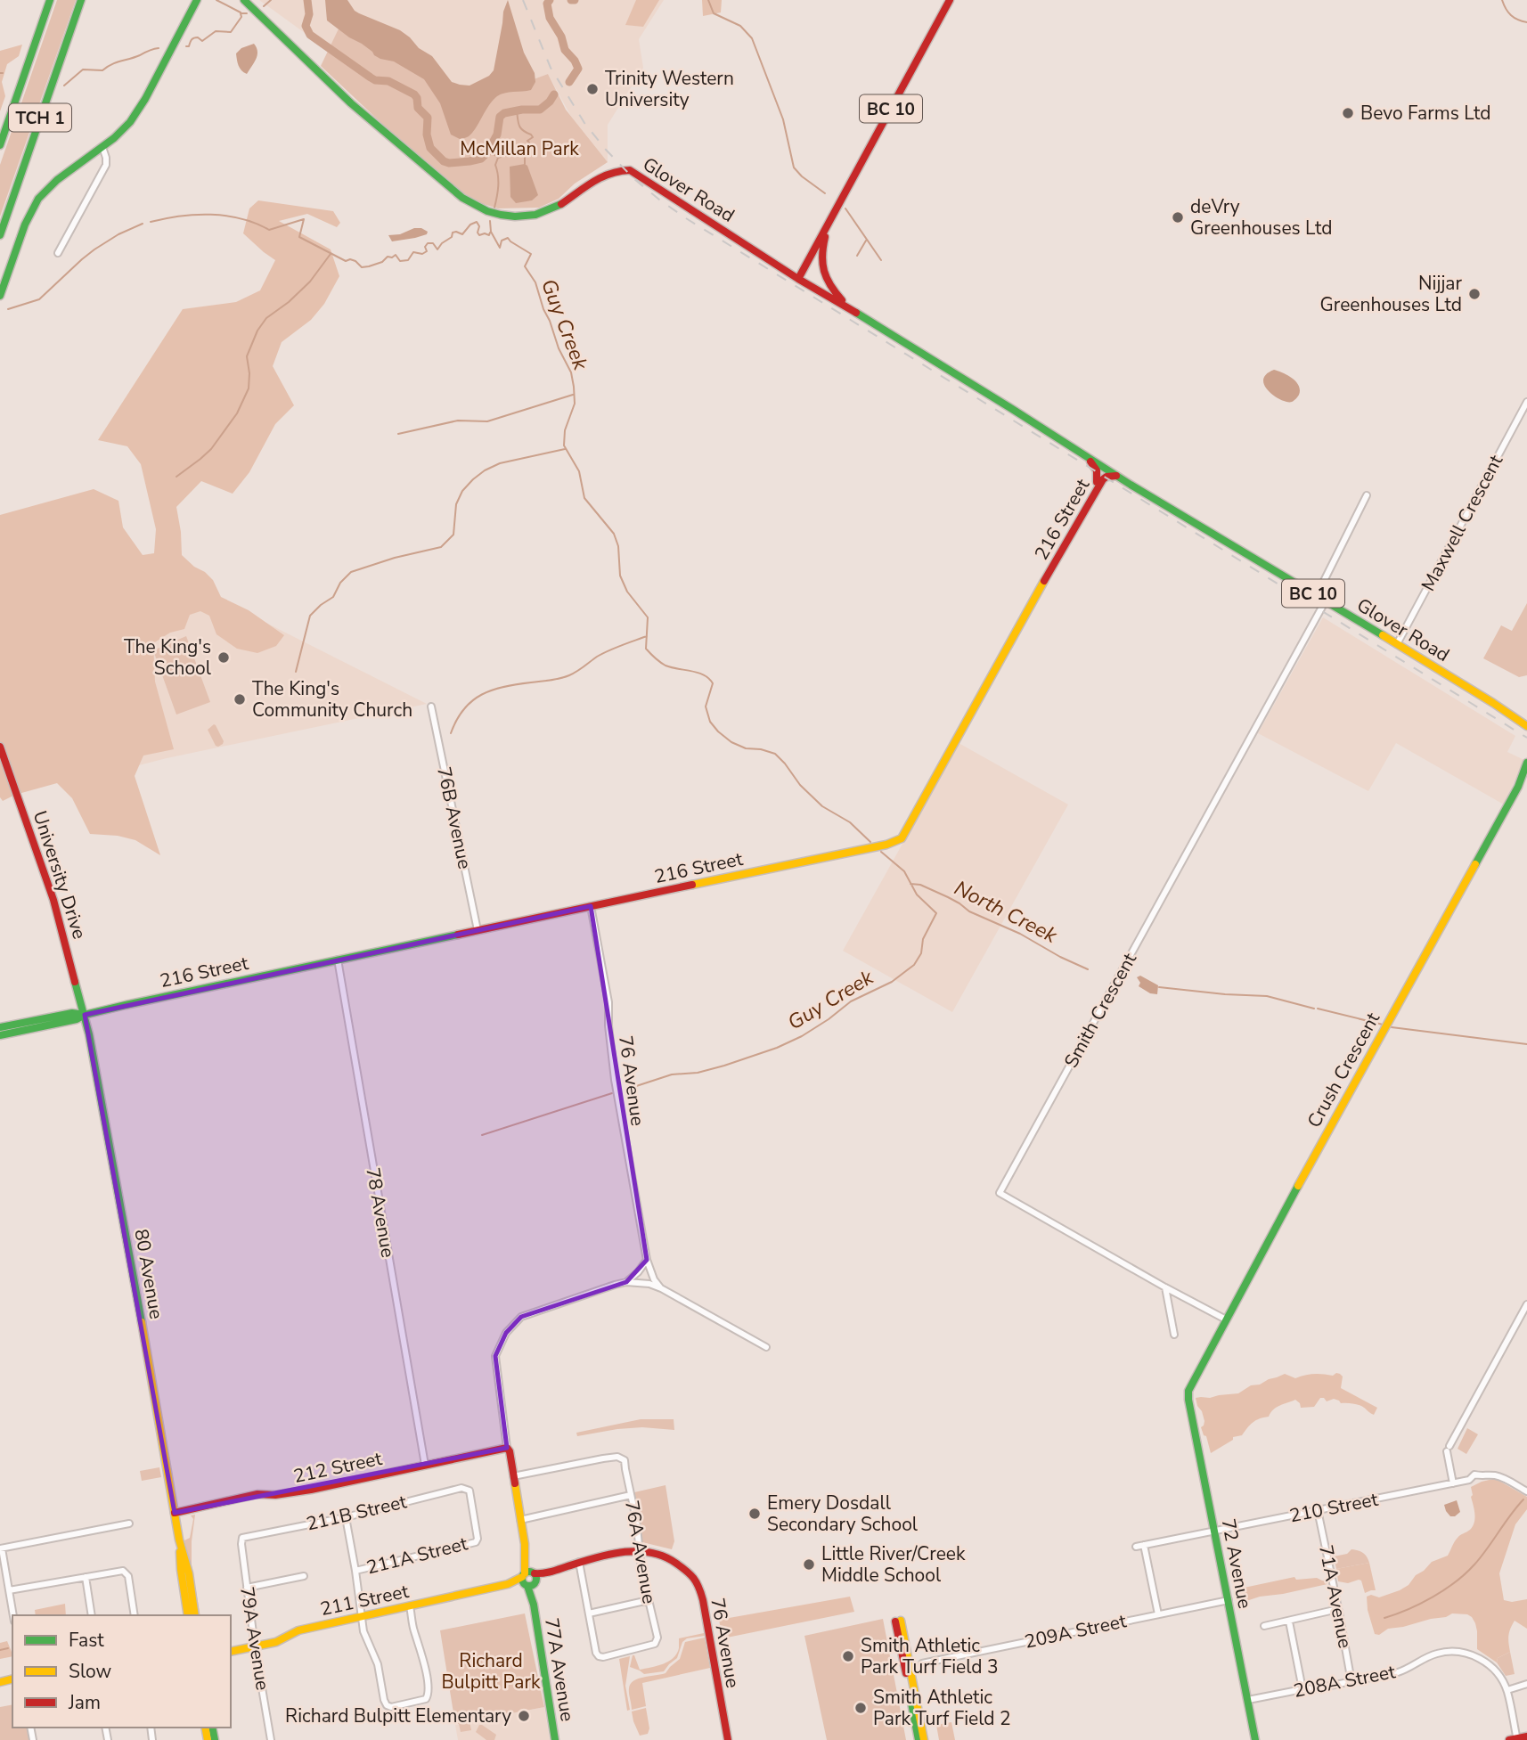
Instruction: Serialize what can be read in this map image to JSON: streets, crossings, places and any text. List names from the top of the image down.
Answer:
{
  "streets": {
    "main road": [
      "BC 10",
      "TCH 1",
      "Glover Road",
      "216 Street",
      "University Drive",
      "Crush Crescent",
      "76 Avenue",
      "80 Avenue",
      "212 Street",
      "72 Avenue",
      "211 Street",
      "77A Avenue"
    ],
    "street": [
      "Maxwell Crescent",
      "76B Avenue",
      "Smith Crescent",
      "78 Avenue",
      "210 Street",
      "211B Street",
      "76A Avenue",
      "211A Street",
      "71A Avenue",
      "209A Street",
      "79A Avenue",
      "208A Street"
    ]
  },
  "crossings": [
    ["BC 10", "Glover Road"],
    ["Glover Road", "216 Street"],
    ["Glover Road", "Maxwell Crescent"],
    ["Glover Road", "Smith Crescent"],
    ["216 Street", "76B Avenue"],
    ["216 Street", "University Drive"],
    ["216 Street", "76 Avenue"],
    ["216 Street", "78 Avenue"],
    ["216 Street", "80 Avenue"],
    ["University Drive", "80 Avenue"],
    ["Smith Crescent", "Crush Crescent"],
    ["Crush Crescent", "72 Avenue"],
    ["76 Avenue", "76A Avenue"],
    ["76 Avenue", "211 Street"],
    ["78 Avenue", "212 Street"],
    ["80 Avenue", "212 Street"],
    ["212 Street", "77A Avenue"],
    ["210 Street", "72 Avenue"],
    ["210 Street", "71A Avenue"],
    ["211B Street", "211A Street"],
    ["211B Street", "79A Avenue"],
    ["76A Avenue", "211 Street"],
    ["76A Avenue", "77A Avenue"],
    ["72 Avenue", "209A Street"],
    ["72 Avenue", "208A Street"],
    ["71A Avenue", "208A Street"],
    ["211 Street", "79A Avenue"],
    ["211 Street", "77A Avenue"]
  ],
  "water": ["Guy Creek", "North Creek"],
  "parks": ["McMillan Park", "Richard Bulpitt Park"],
  "places": [
    "Trinity Western University",
    "Bevo Farms Ltd",
    "deVry Greenhouses Ltd",
    "Nijjar Greenhouses Ltd",
    "The King's School",
    "The King's Community Church",
    "Emery Dosdall Secondary School",
    "Little River/Creek Middle School",
    "Smith Athletic Park Turf Field 3",
    "Smith Athletic Park Turf Field 2",
    "Richard Bulpitt Elementary"
  ],
  "legend": ["Fast", "Slow", "Jam"]
}
